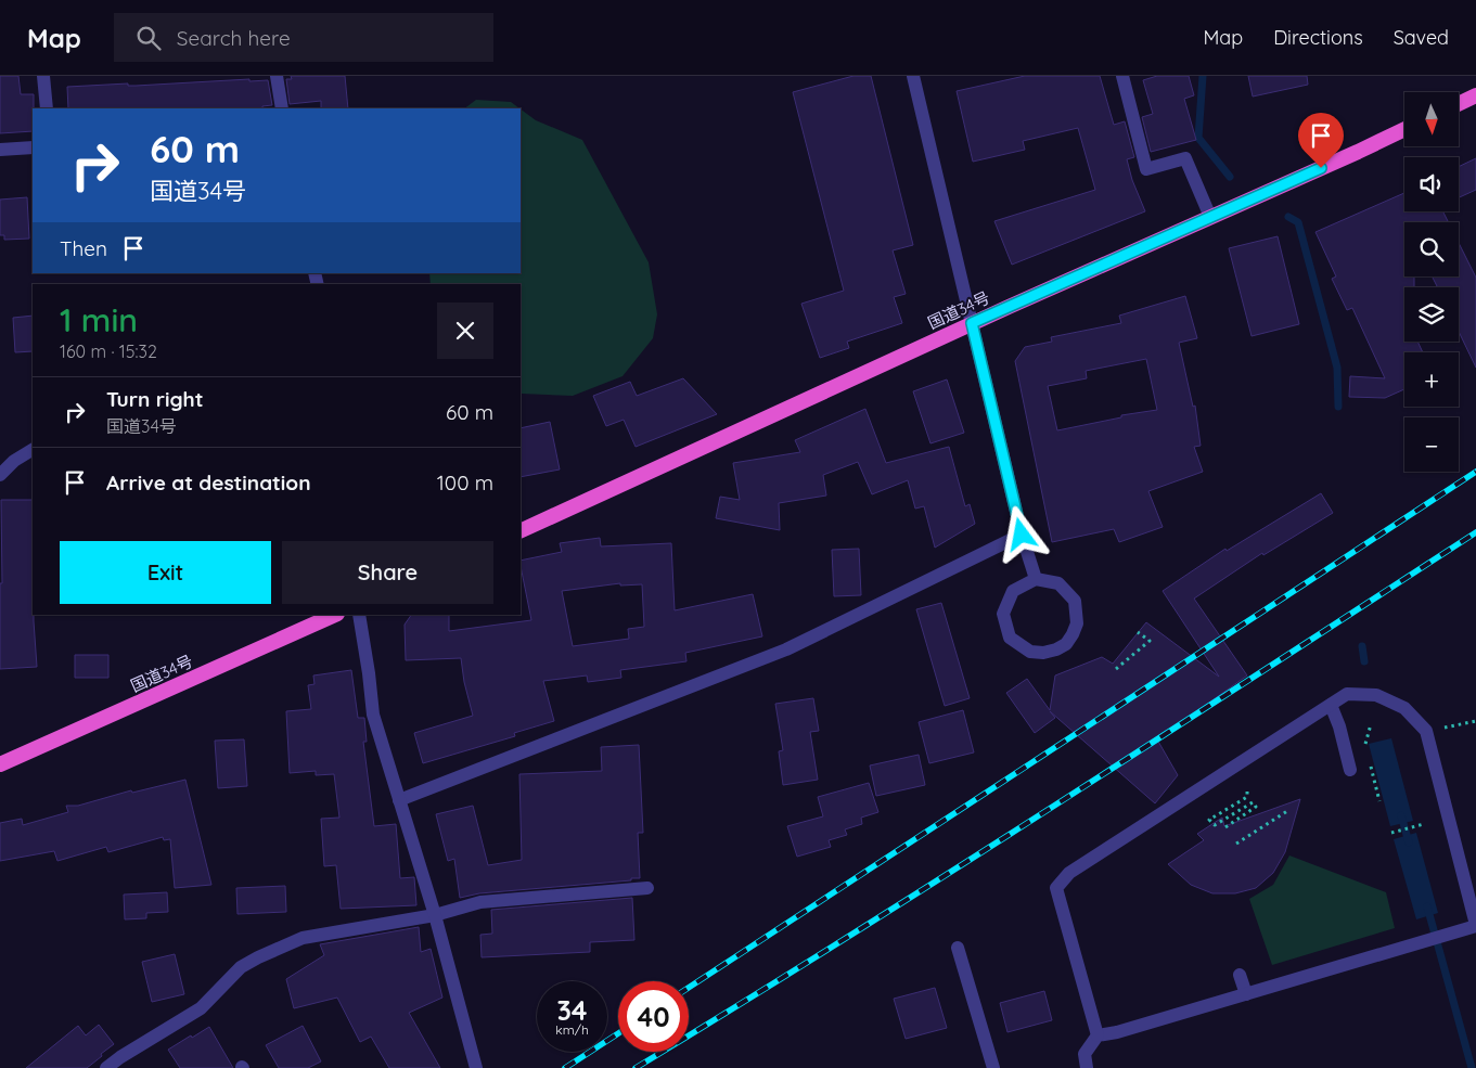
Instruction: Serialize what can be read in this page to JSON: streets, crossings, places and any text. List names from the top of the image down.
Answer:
{
  "streets": {
    "highway": ["国道34号"]
  },
  "north": "bottom",
  "page": {
    "header": "Map",
    "search": "Search here",
    "nav": ["Map", "Directions", "Saved"],
    "map_buttons": ["+", "−"],
    "turn": ["60 m", "国道34号"],
    "then": "Then",
    "heading": ["1 min", "160 m · 15:32"],
    "list": [
      {
        "name": "Turn right",
        "note": "国道34号",
        "value": "60 m"
      },
      {
        "name": "Arrive at destination",
        "value": "100 m"
      }
    ],
    "buttons": ["Exit", "Share"],
    "speed": "34 km/h",
    "limit": "40"
  }
}
